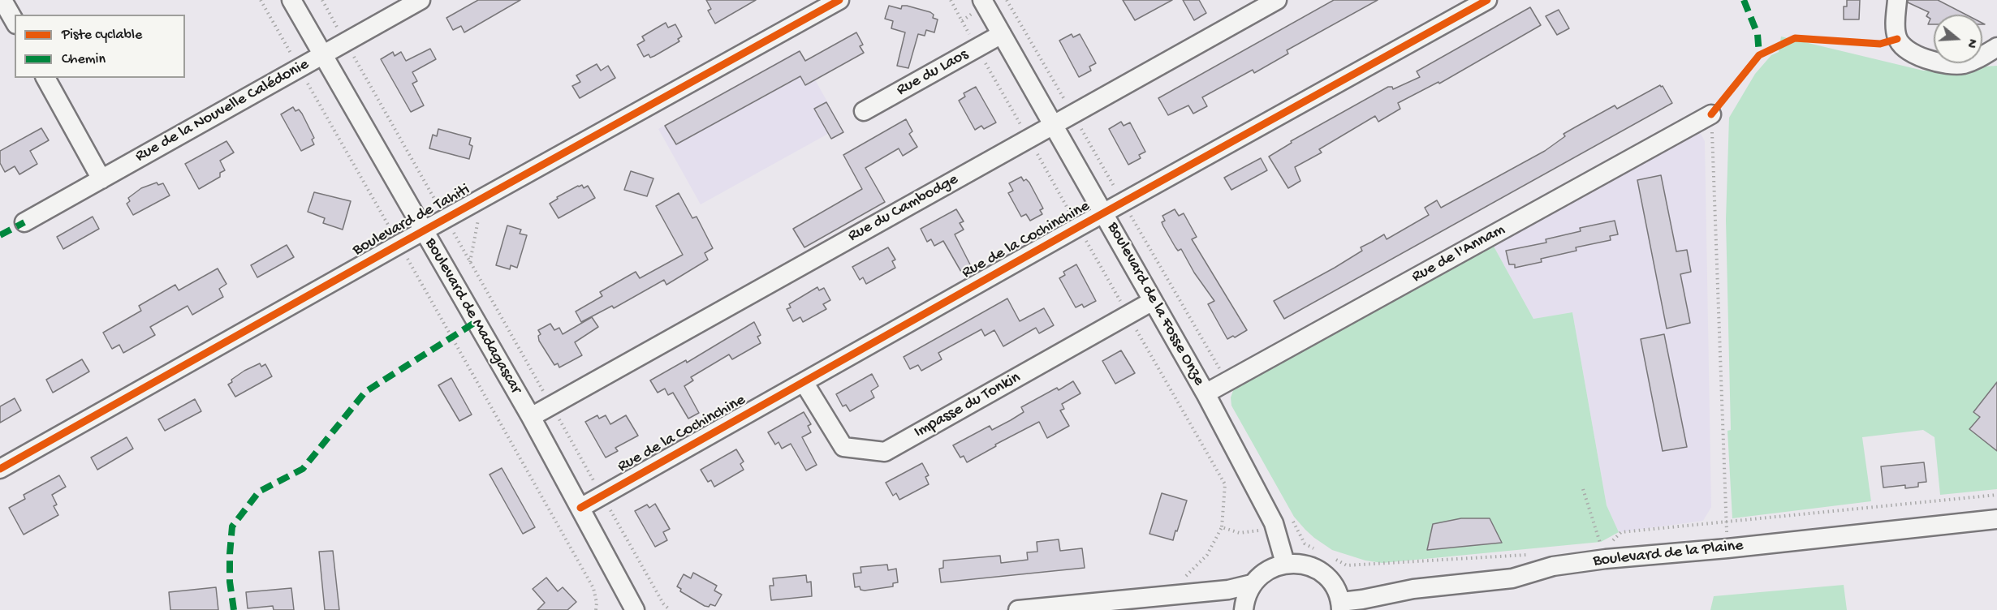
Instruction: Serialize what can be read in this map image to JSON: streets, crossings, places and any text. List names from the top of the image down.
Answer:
{
  "streets": {
    "street": [
      "Rue du Laos",
      "Rue de la Nouvelle Calédonie",
      "Rue du Cambodge",
      "Boulevard de Tahiti",
      "Rue de la Cochinchine",
      "Rue de l'Annam",
      "Boulevard de la Fosse Onze",
      "Boulevard de Madagascar",
      "Impasse du Tonkin",
      "Boulevard de la Plaine"
    ]
  },
  "crossings": [
    ["Rue du Laos", "Boulevard de la Fosse Onze"],
    ["Rue de la Nouvelle Calédonie", "Boulevard de Madagascar"],
    ["Rue du Cambodge", "Boulevard de la Fosse Onze"],
    ["Rue du Cambodge", "Boulevard de Madagascar"],
    ["Boulevard de Tahiti", "Boulevard de Madagascar"],
    ["Rue de la Cochinchine", "Boulevard de la Fosse Onze"],
    ["Rue de la Cochinchine", "Boulevard de Madagascar"],
    ["Rue de la Cochinchine", "Impasse du Tonkin"],
    ["Rue de l'Annam", "Boulevard de la Fosse Onze"],
    ["Boulevard de la Fosse Onze", "Impasse du Tonkin"]
  ],
  "legend": ["Piste cyclable", "Chemin"],
  "north": "right"
}
